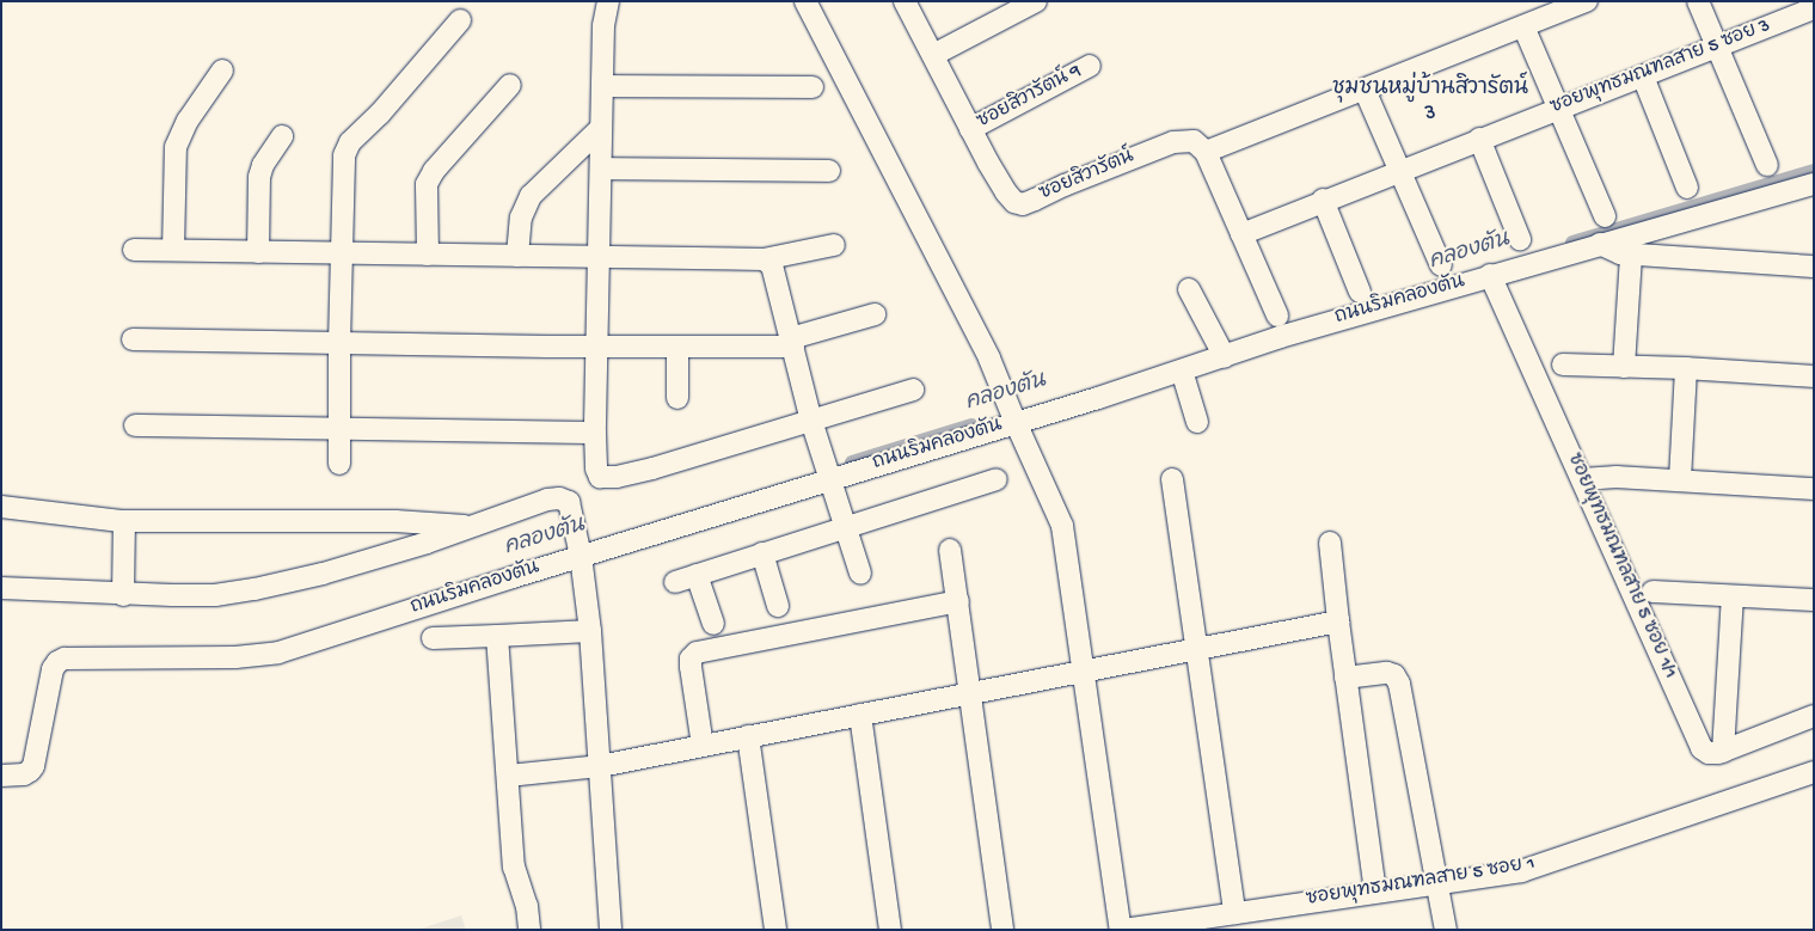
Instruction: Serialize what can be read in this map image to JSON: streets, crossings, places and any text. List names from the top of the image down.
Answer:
{
  "streets": {
    "street": [
      "ซอยพุทธมณฑลสาย 5 ซอย 3",
      "ซอยสิวารัตน์ 9",
      "ซอยสิวารัตน์",
      "ถนนริมคลองตัน",
      "ซอยพุทธมณฑลสาย 5 ซอย 1/1",
      "ซอยพุทธมณฑลสาย 5 ซอย 1"
    ]
  },
  "crossings": [
    ["ซอยสิวารัตน์ 9", "ซอยสิวารัตน์"],
    ["ถนนริมคลองตัน", "ซอยพุทธมณฑลสาย 5 ซอย 1/1"]
  ],
  "districts": ["ชุมชนหมู่บ้านสิวารัตน์ 3"],
  "water": ["คลองตัน"]
}
